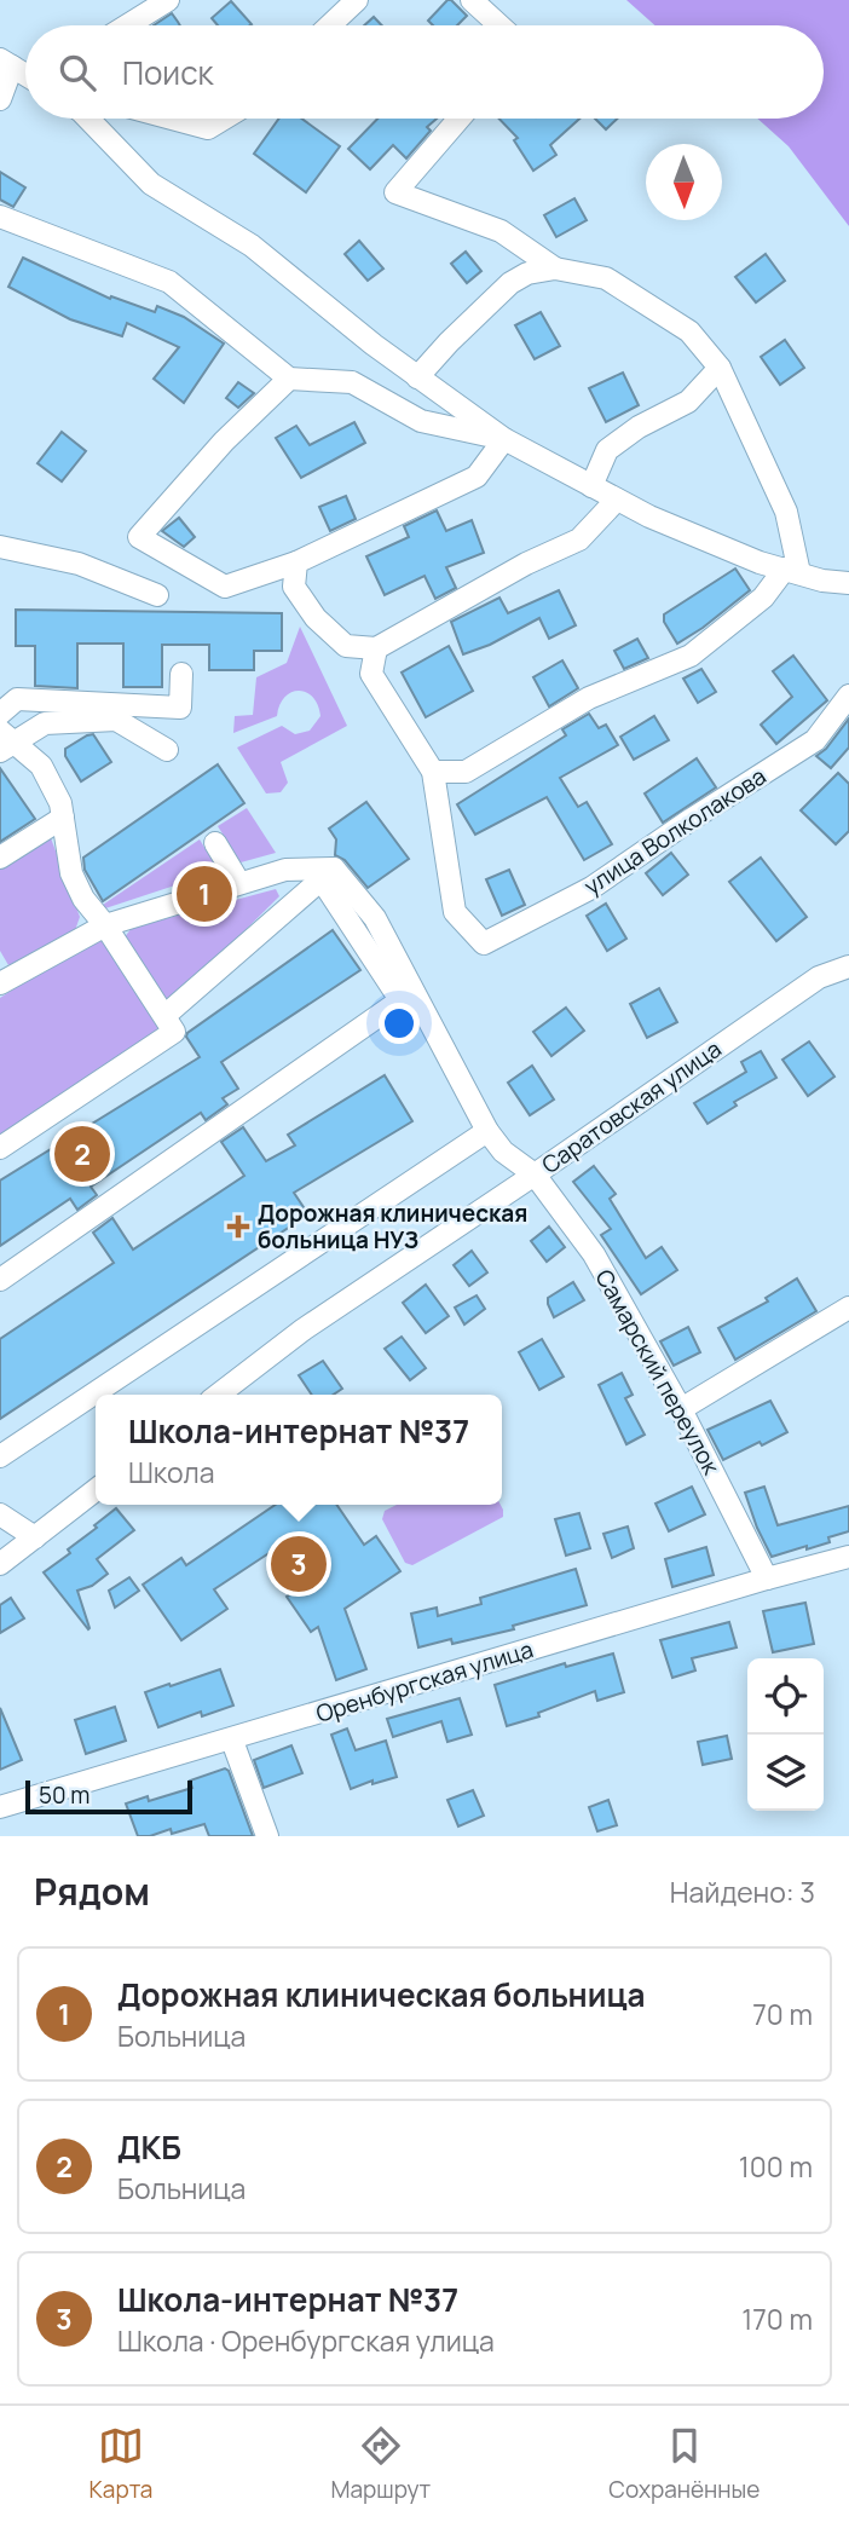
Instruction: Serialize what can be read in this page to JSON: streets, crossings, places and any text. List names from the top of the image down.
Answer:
{
  "streets": {
    "street": [
      "улица Волколакова",
      "Саратовская улица",
      "Самарский переулок",
      "Оренбургская улица"
    ]
  },
  "crossings": [
    ["Саратовская улица", "Самарский переулок"],
    ["Самарский переулок", "Оренбургская улица"]
  ],
  "places": {
    "health": ["Дорожная клиническая больница НУЗ"]
  },
  "scale_bar": "50 m",
  "north": "bottom",
  "page": {
    "search": "Поиск",
    "pins": ["1", "2", "3"],
    "popup": ["Школа-интернат №37", "Школа"],
    "scale": "50 m",
    "heading": ["Рядом", "Найдено: 3"],
    "list": [
      {
        "mark": "1",
        "name": "Дорожная клиническая больница",
        "note": "Больница",
        "value": "70 m"
      },
      {
        "mark": "2",
        "name": "ДКБ",
        "note": "Больница",
        "value": "100 m"
      },
      {
        "mark": "3",
        "name": "Школа-интернат №37",
        "note": "Школа · Оренбургская улица",
        "value": "170 m"
      }
    ],
    "nav": ["Карта", "Маршрут", "Сохранённые"]
  }
}
